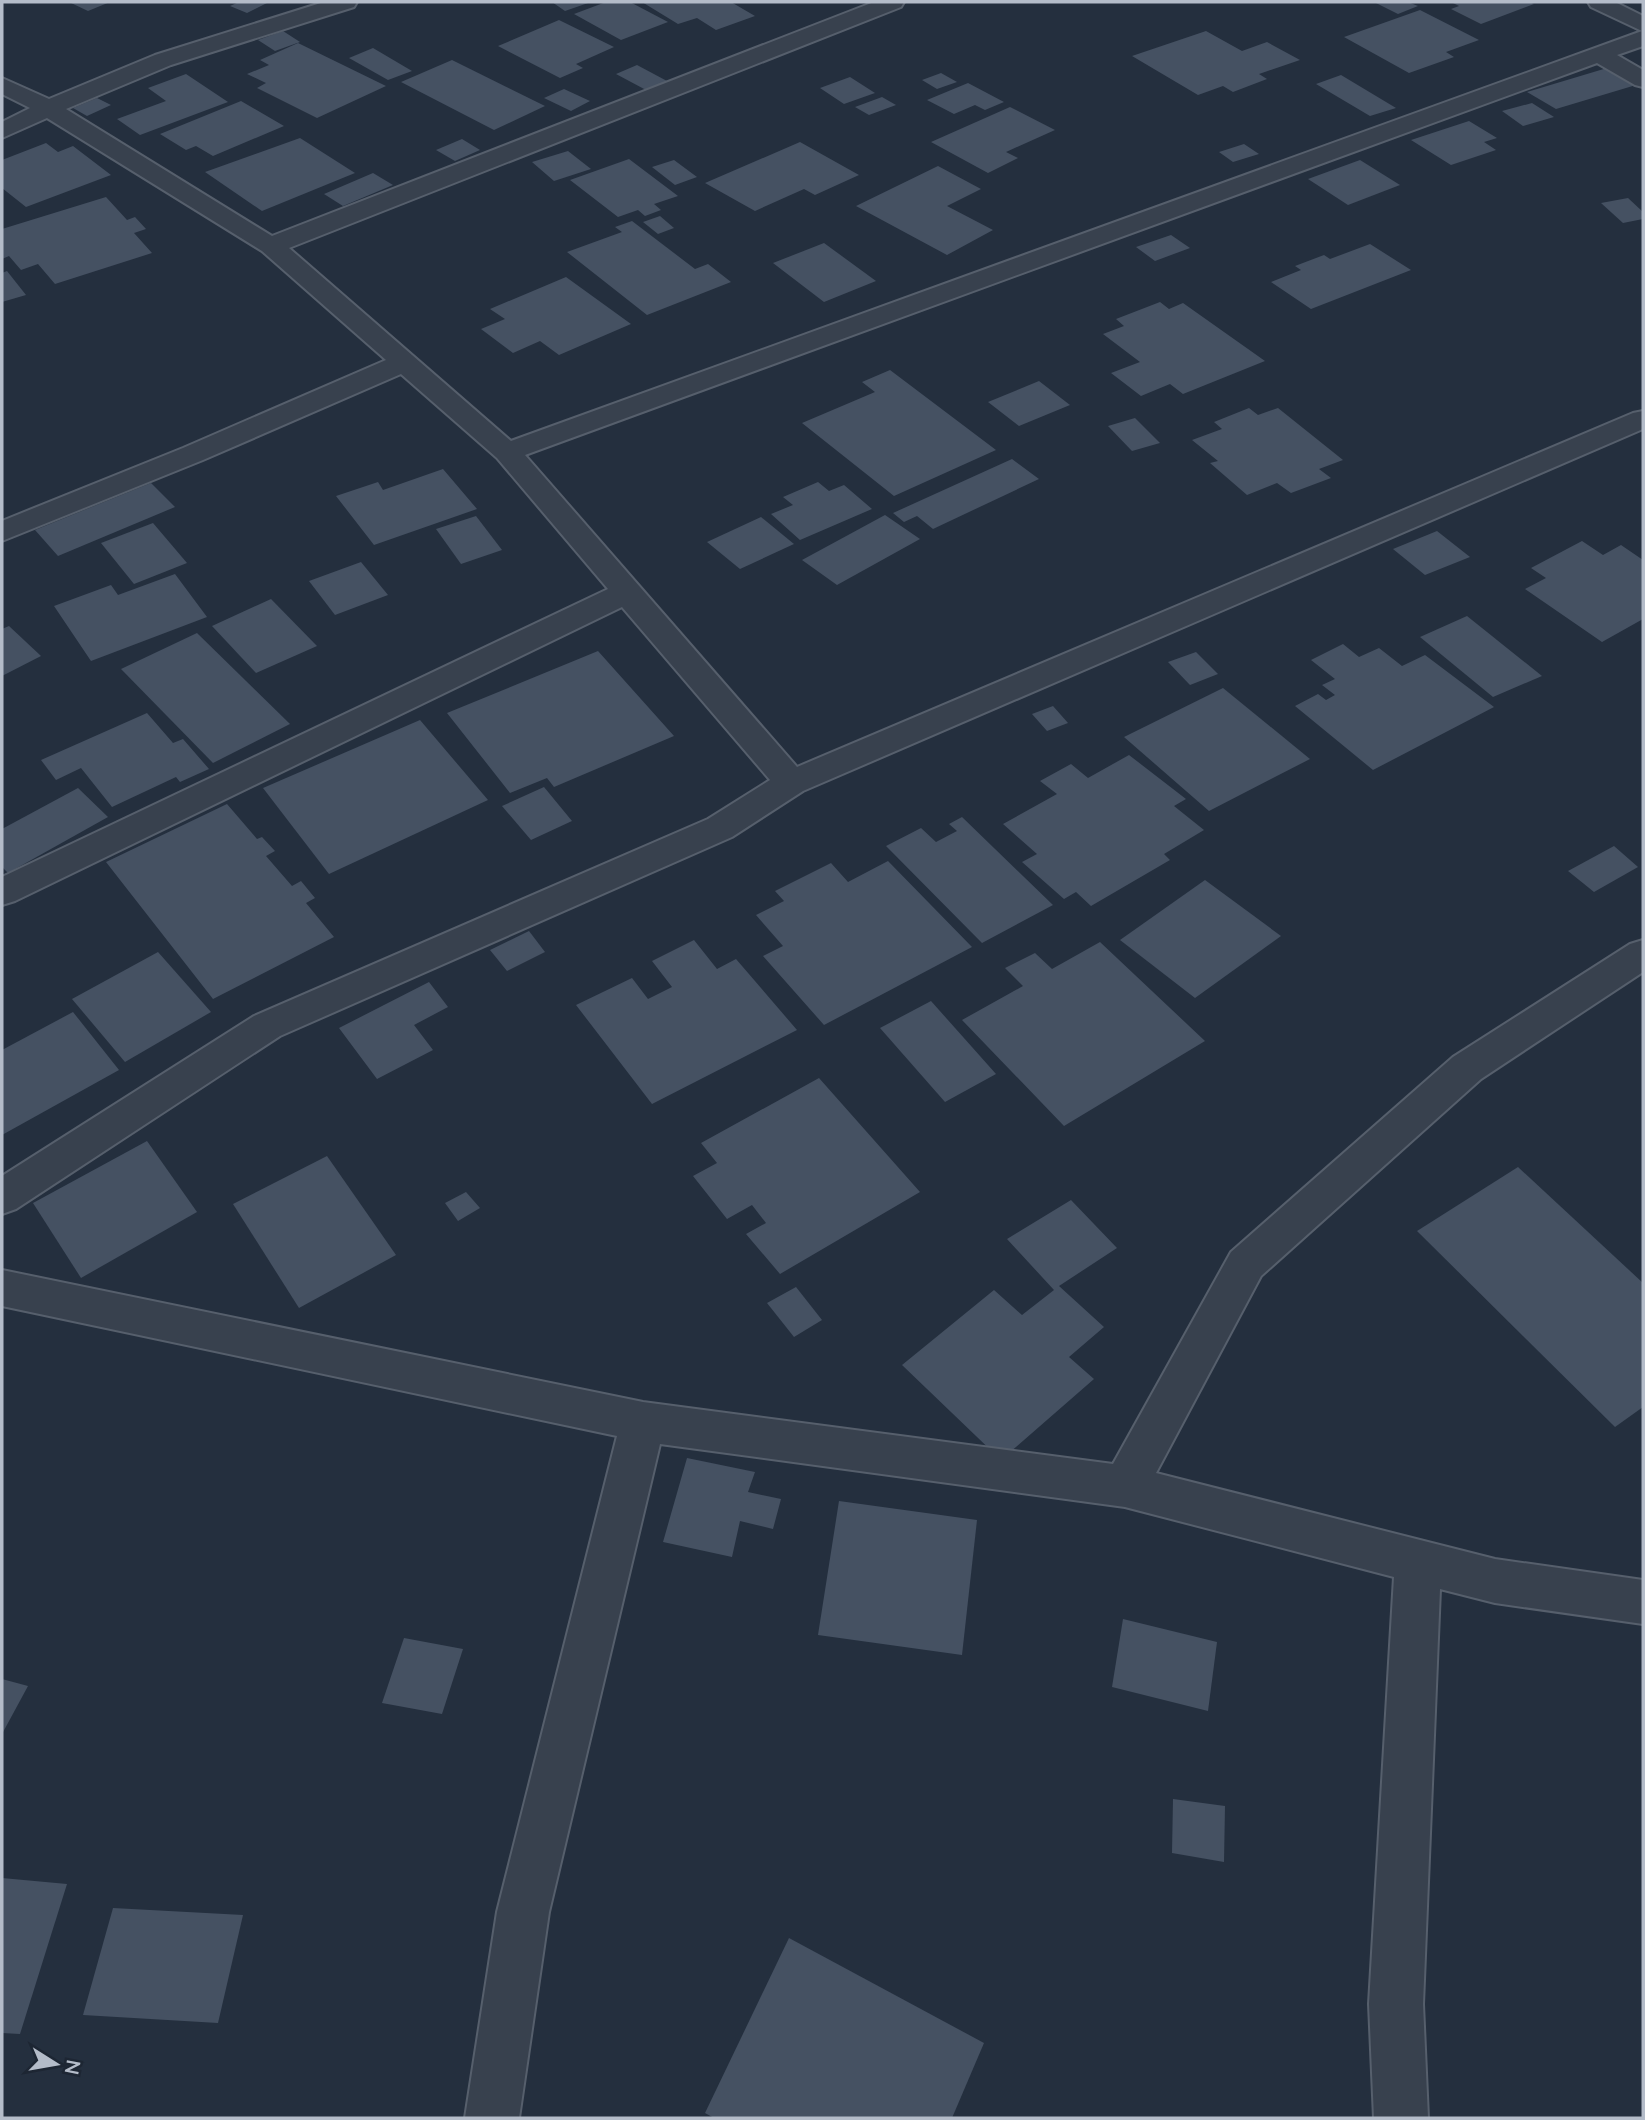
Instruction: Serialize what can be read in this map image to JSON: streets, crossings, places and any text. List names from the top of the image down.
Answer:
{
  "north": "right"
}
